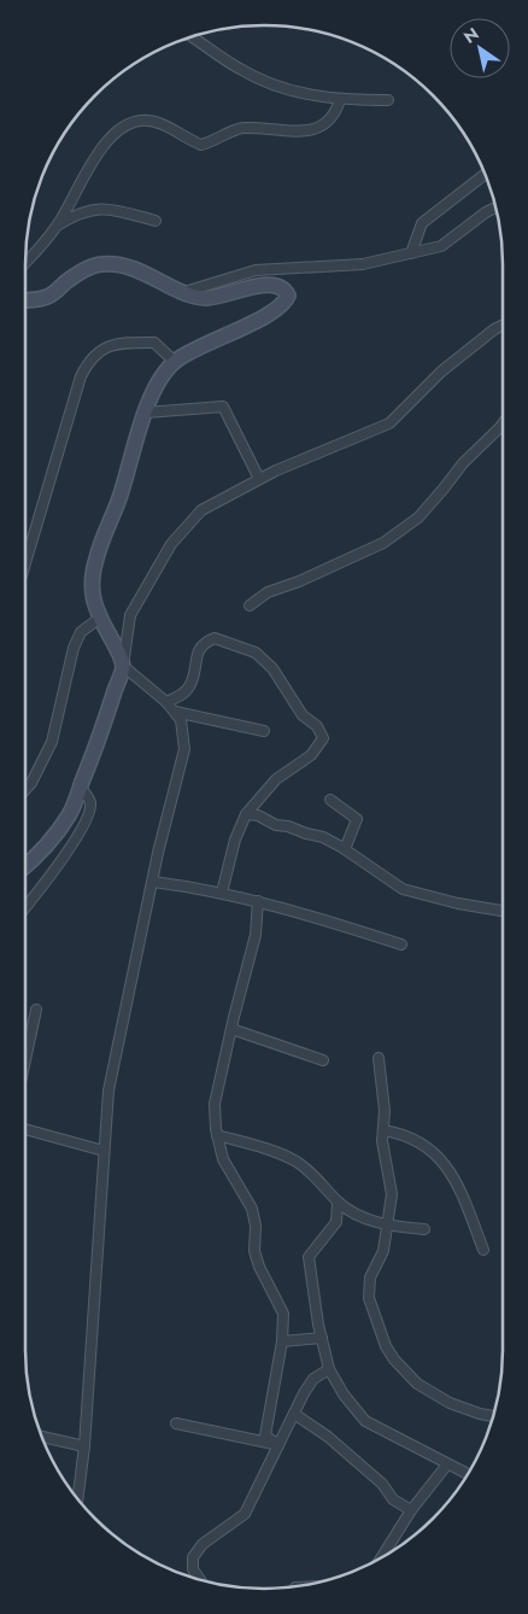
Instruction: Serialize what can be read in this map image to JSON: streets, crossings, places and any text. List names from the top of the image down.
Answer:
{
  "north": "top left"
}
